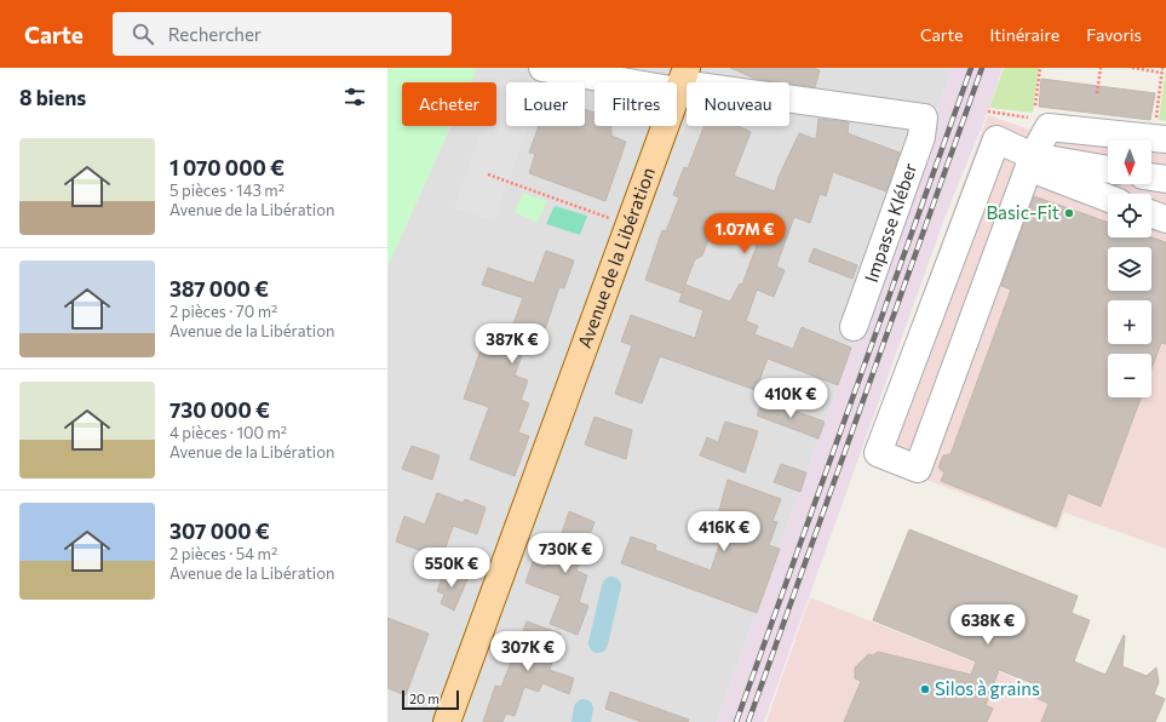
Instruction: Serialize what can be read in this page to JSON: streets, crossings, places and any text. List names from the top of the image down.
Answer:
{
  "streets": {
    "main road": ["Avenue de la Libération"],
    "street": ["Impasse Kléber"]
  },
  "crossings": [
    ["Impasse Kléber", "Avenue de la Libération"]
  ],
  "places": ["Basic-Fit", "Silos à grains"],
  "scale_bar": "20 m",
  "north": "bottom",
  "page": {
    "header": "Carte",
    "search": "Rechercher",
    "nav": ["Carte", "Itinéraire", "Favoris"],
    "heading": "8 biens",
    "chip": [
      "Acheter",
      "Louer",
      "Filtres",
      "Nouveau"
    ],
    "list": [
      {
        "name": "1 070 000 €",
        "note": "5 pièces · 143 m² · Avenue de la Libération"
      },
      {
        "name": "387 000 €",
        "note": "2 pièces · 70 m² · Avenue de la Libération"
      },
      {
        "name": "730 000 €",
        "note": "4 pièces · 100 m² · Avenue de la Libération"
      },
      {
        "name": "307 000 €",
        "note": "2 pièces · 54 m² · Avenue de la Libération"
      }
    ],
    "map_buttons": ["+", "−"],
    "price": [
      "1.07M €",
      "387K €",
      "410K €",
      "416K €",
      "730K €",
      "550K €",
      "638K €",
      "307K €"
    ],
    "scale": "20 m"
  }
}
